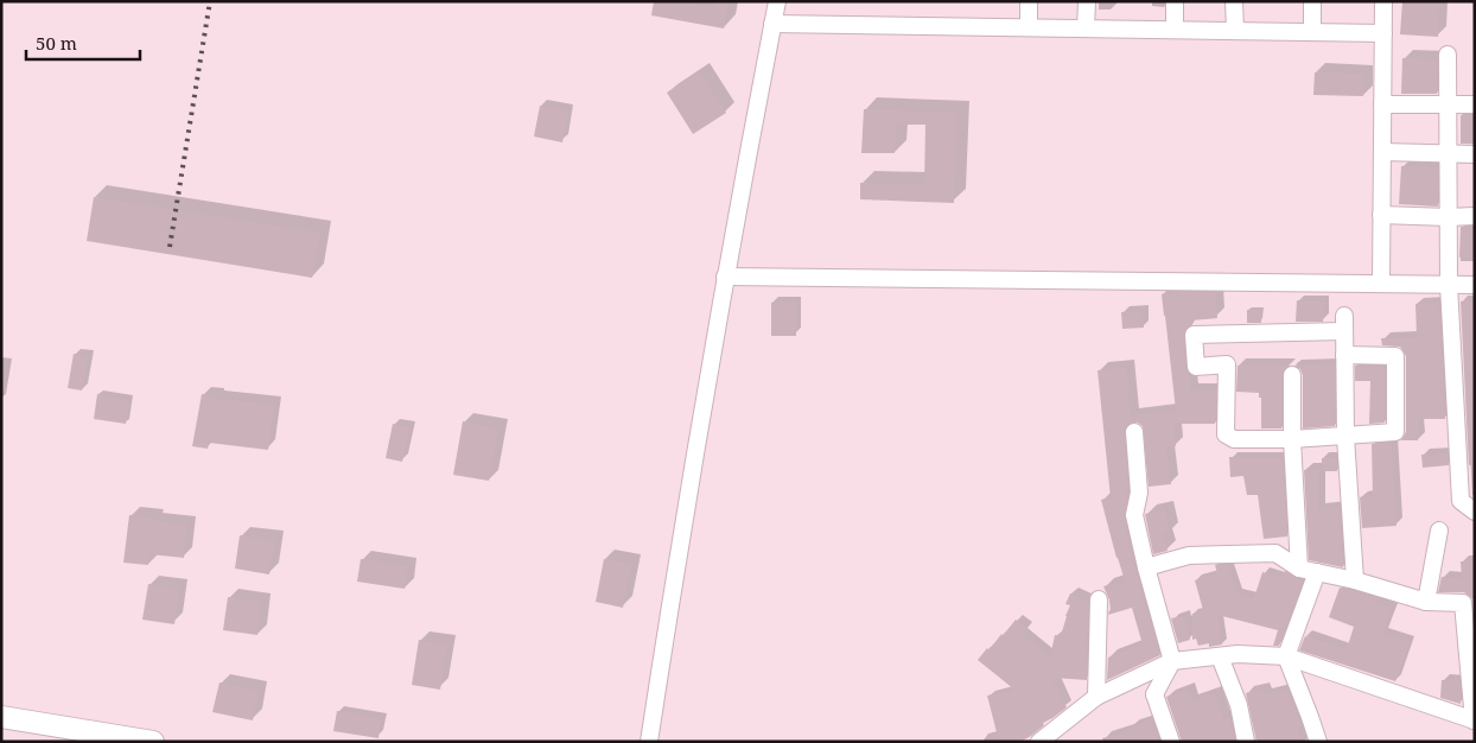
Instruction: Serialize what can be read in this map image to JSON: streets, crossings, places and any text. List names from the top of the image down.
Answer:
{
  "scale_bar": "50 m"
}
